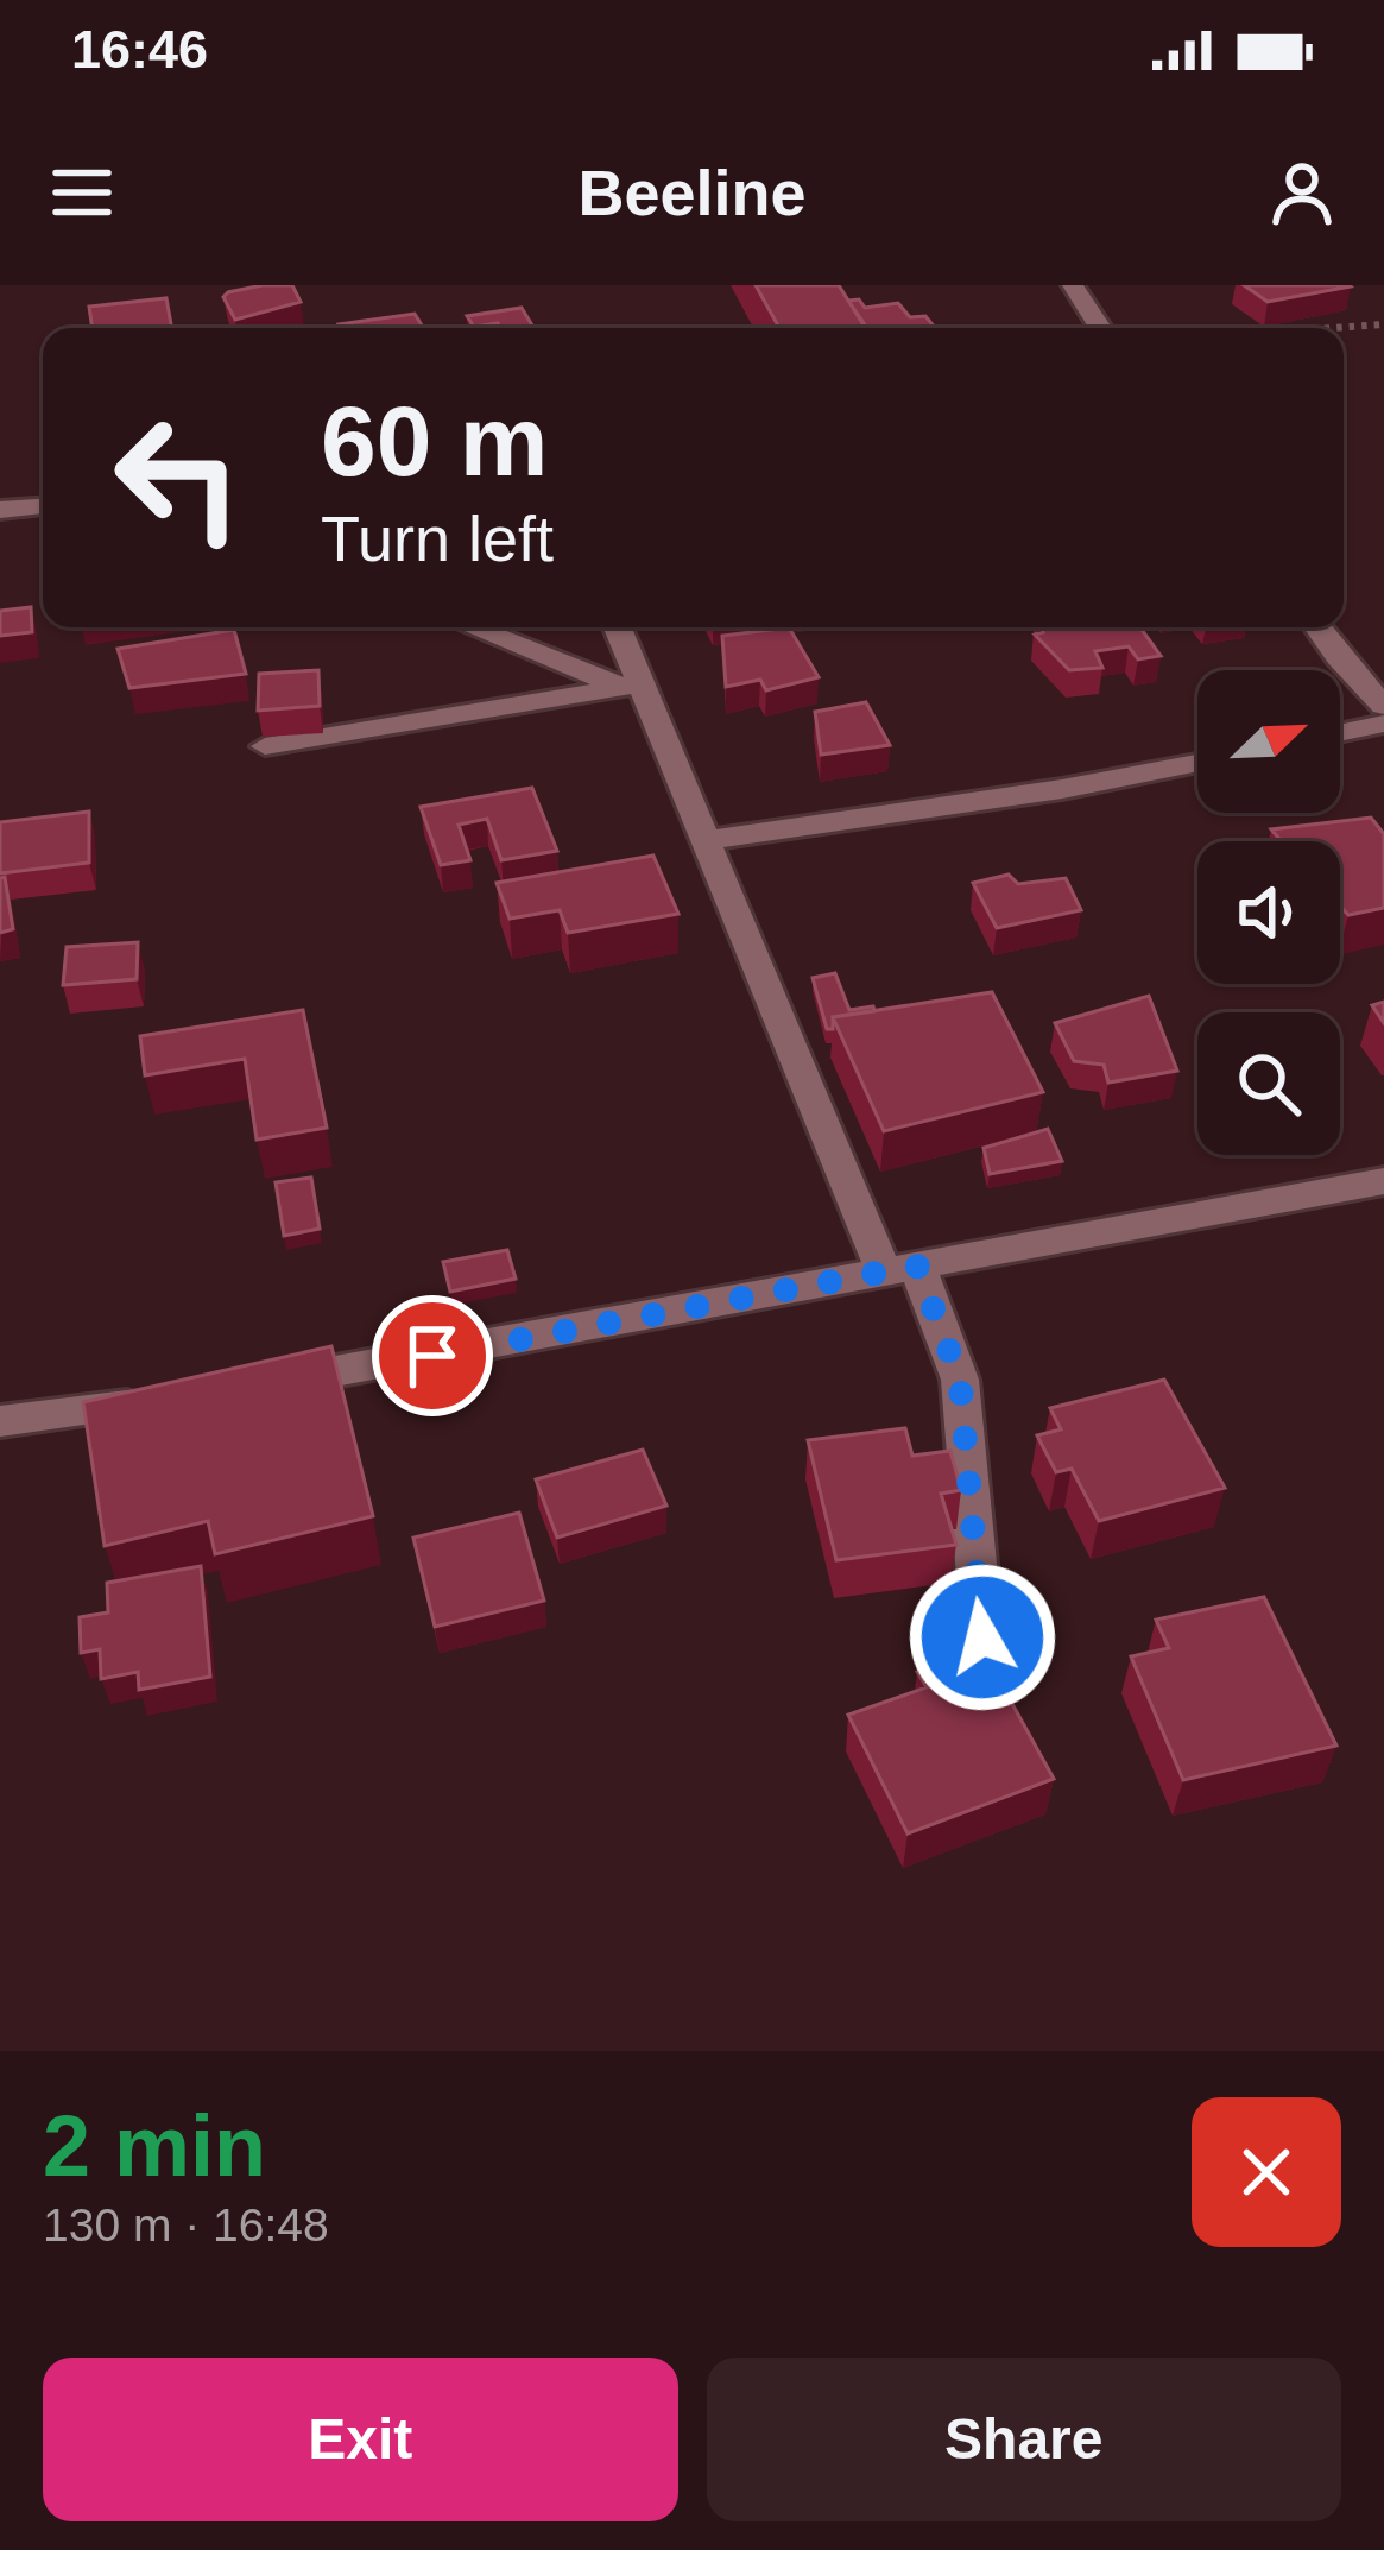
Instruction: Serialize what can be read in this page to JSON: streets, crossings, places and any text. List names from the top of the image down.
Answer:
{
  "north": "top right",
  "page": {
    "status": "16:46",
    "header": "Beeline",
    "turn": ["60 m", "Turn left"],
    "heading": ["2 min", "130 m · 16:48"],
    "buttons": ["Exit", "Share"]
  }
}
